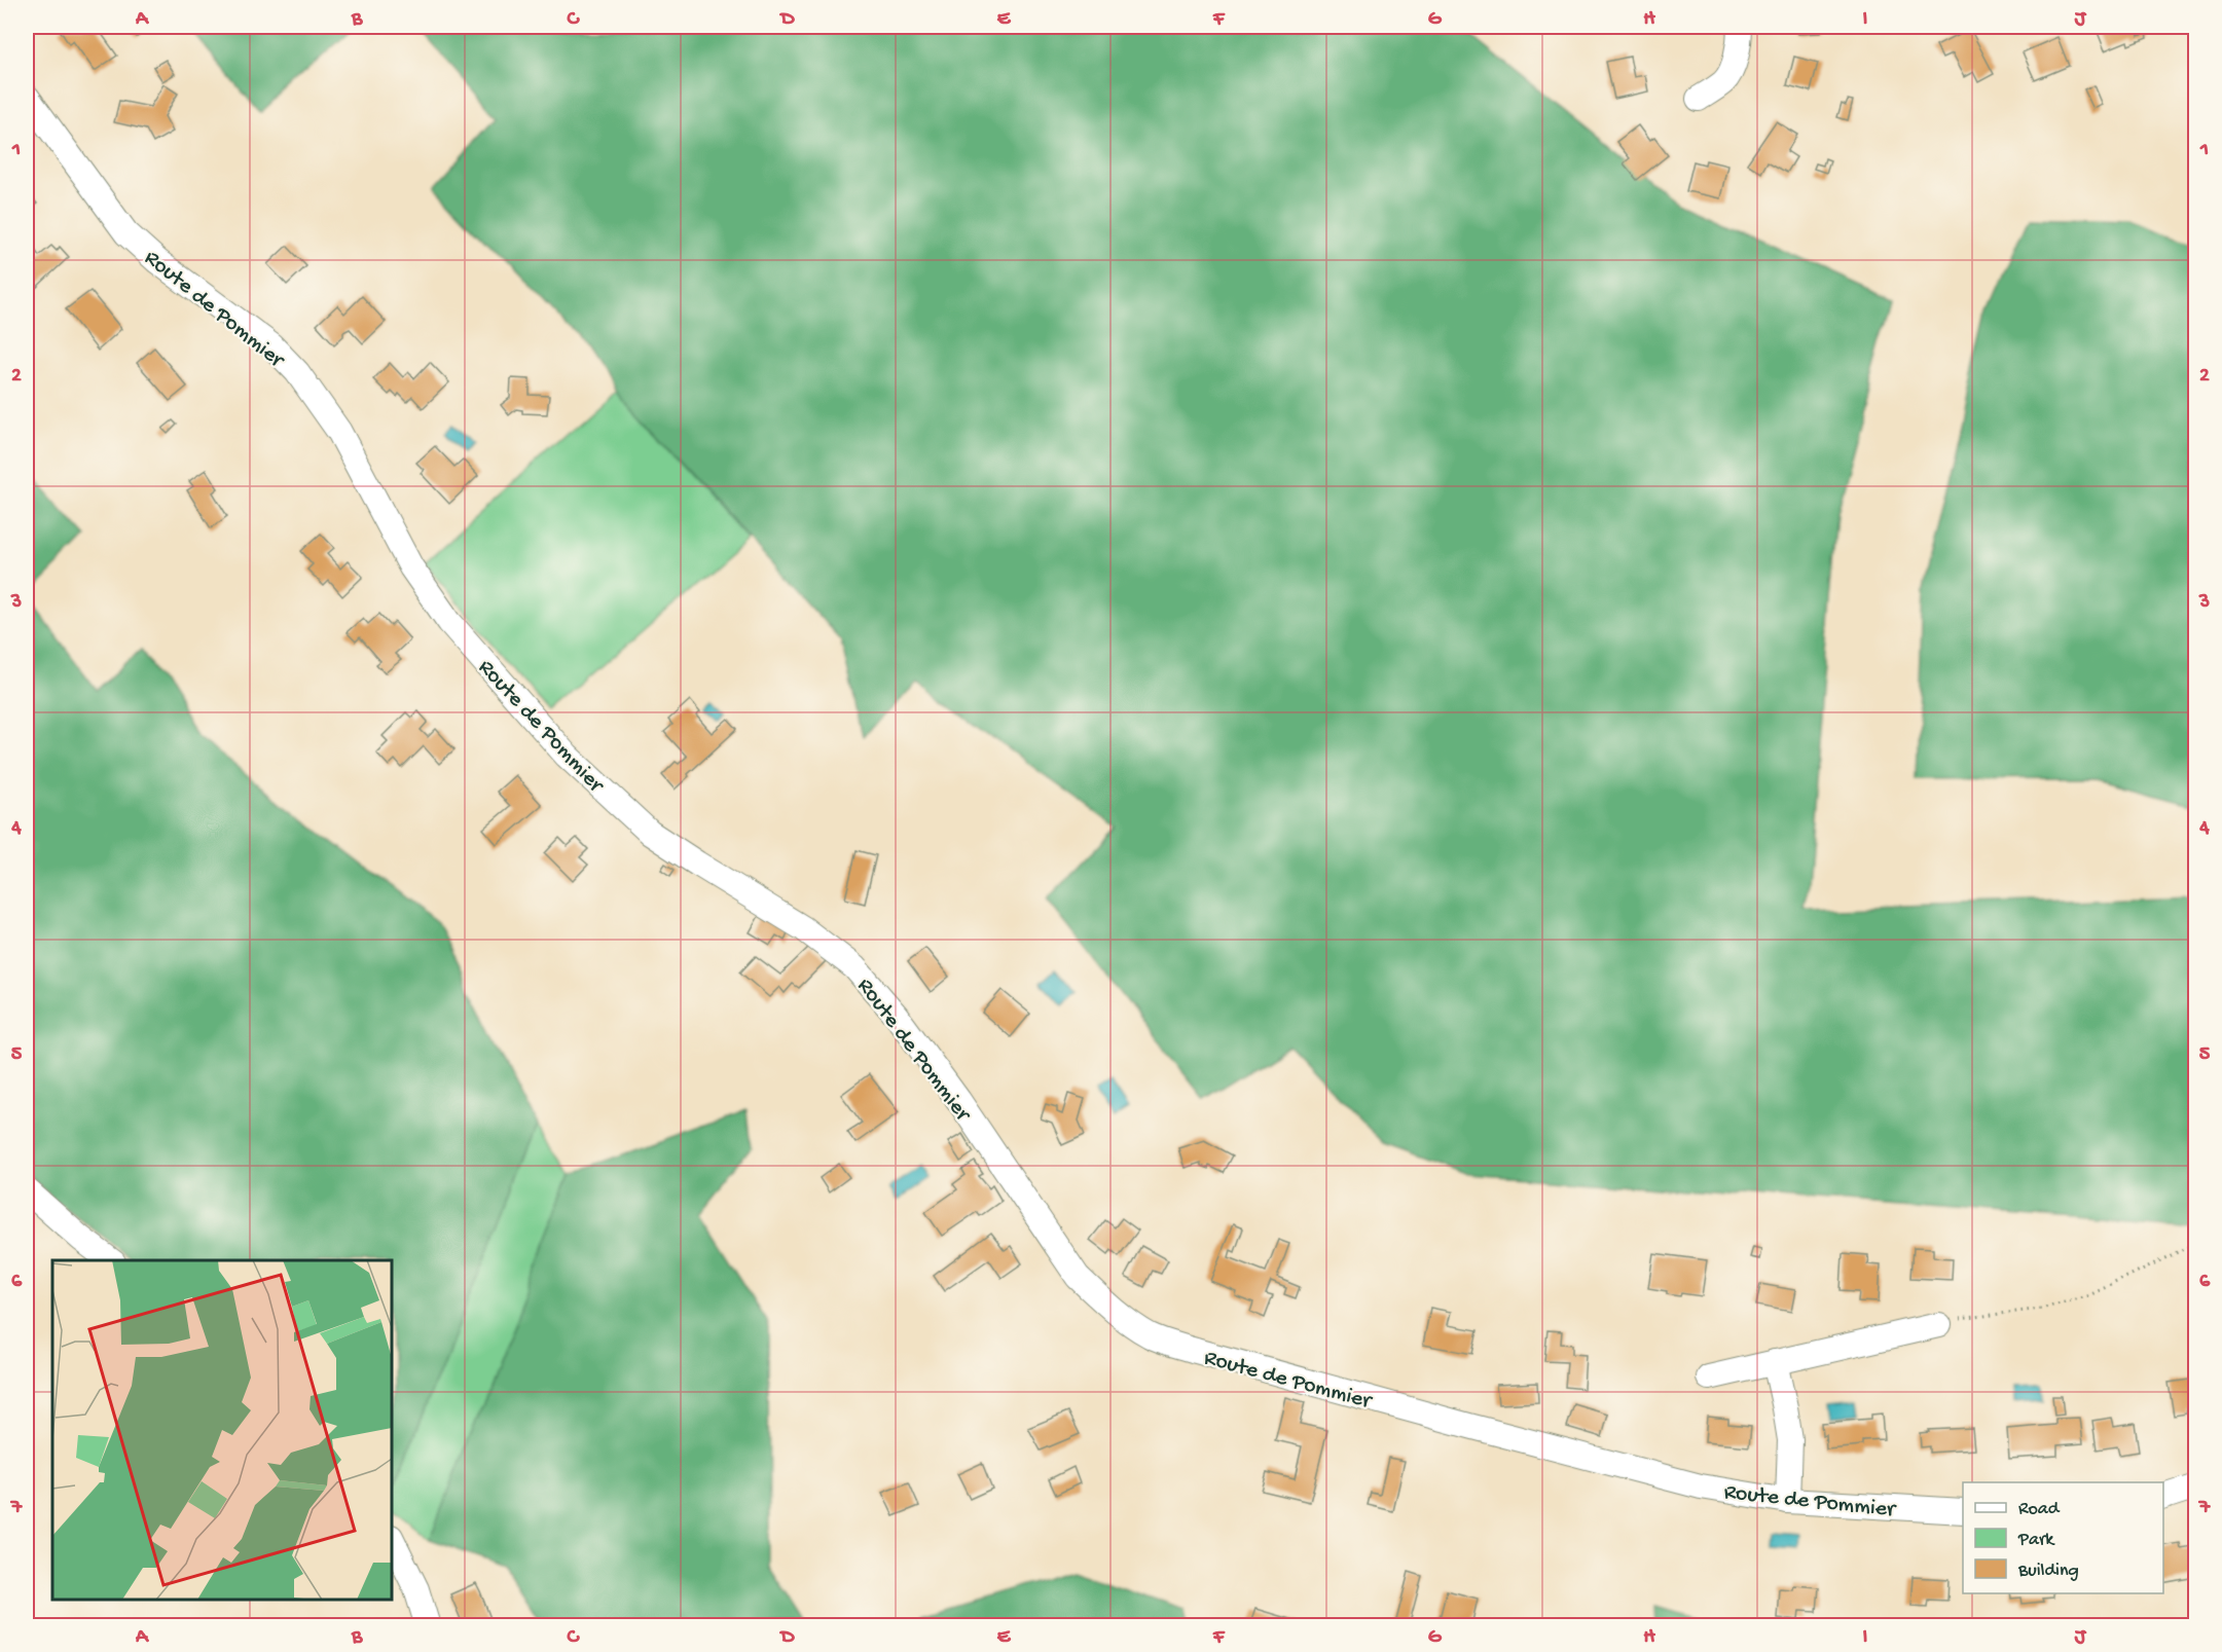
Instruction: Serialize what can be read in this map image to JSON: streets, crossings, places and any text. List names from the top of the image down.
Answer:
{
  "streets": {
    "street": ["Route de Pommier"]
  },
  "legend": ["Road", "Park", "Building"],
  "grid": {
    "columns": [
      "A",
      "B",
      "C",
      "D",
      "E",
      "F",
      "G",
      "H",
      "I",
      "J"
    ],
    "rows": [
      "1",
      "2",
      "3",
      "4",
      "5",
      "6",
      "7"
    ]
  }
}
